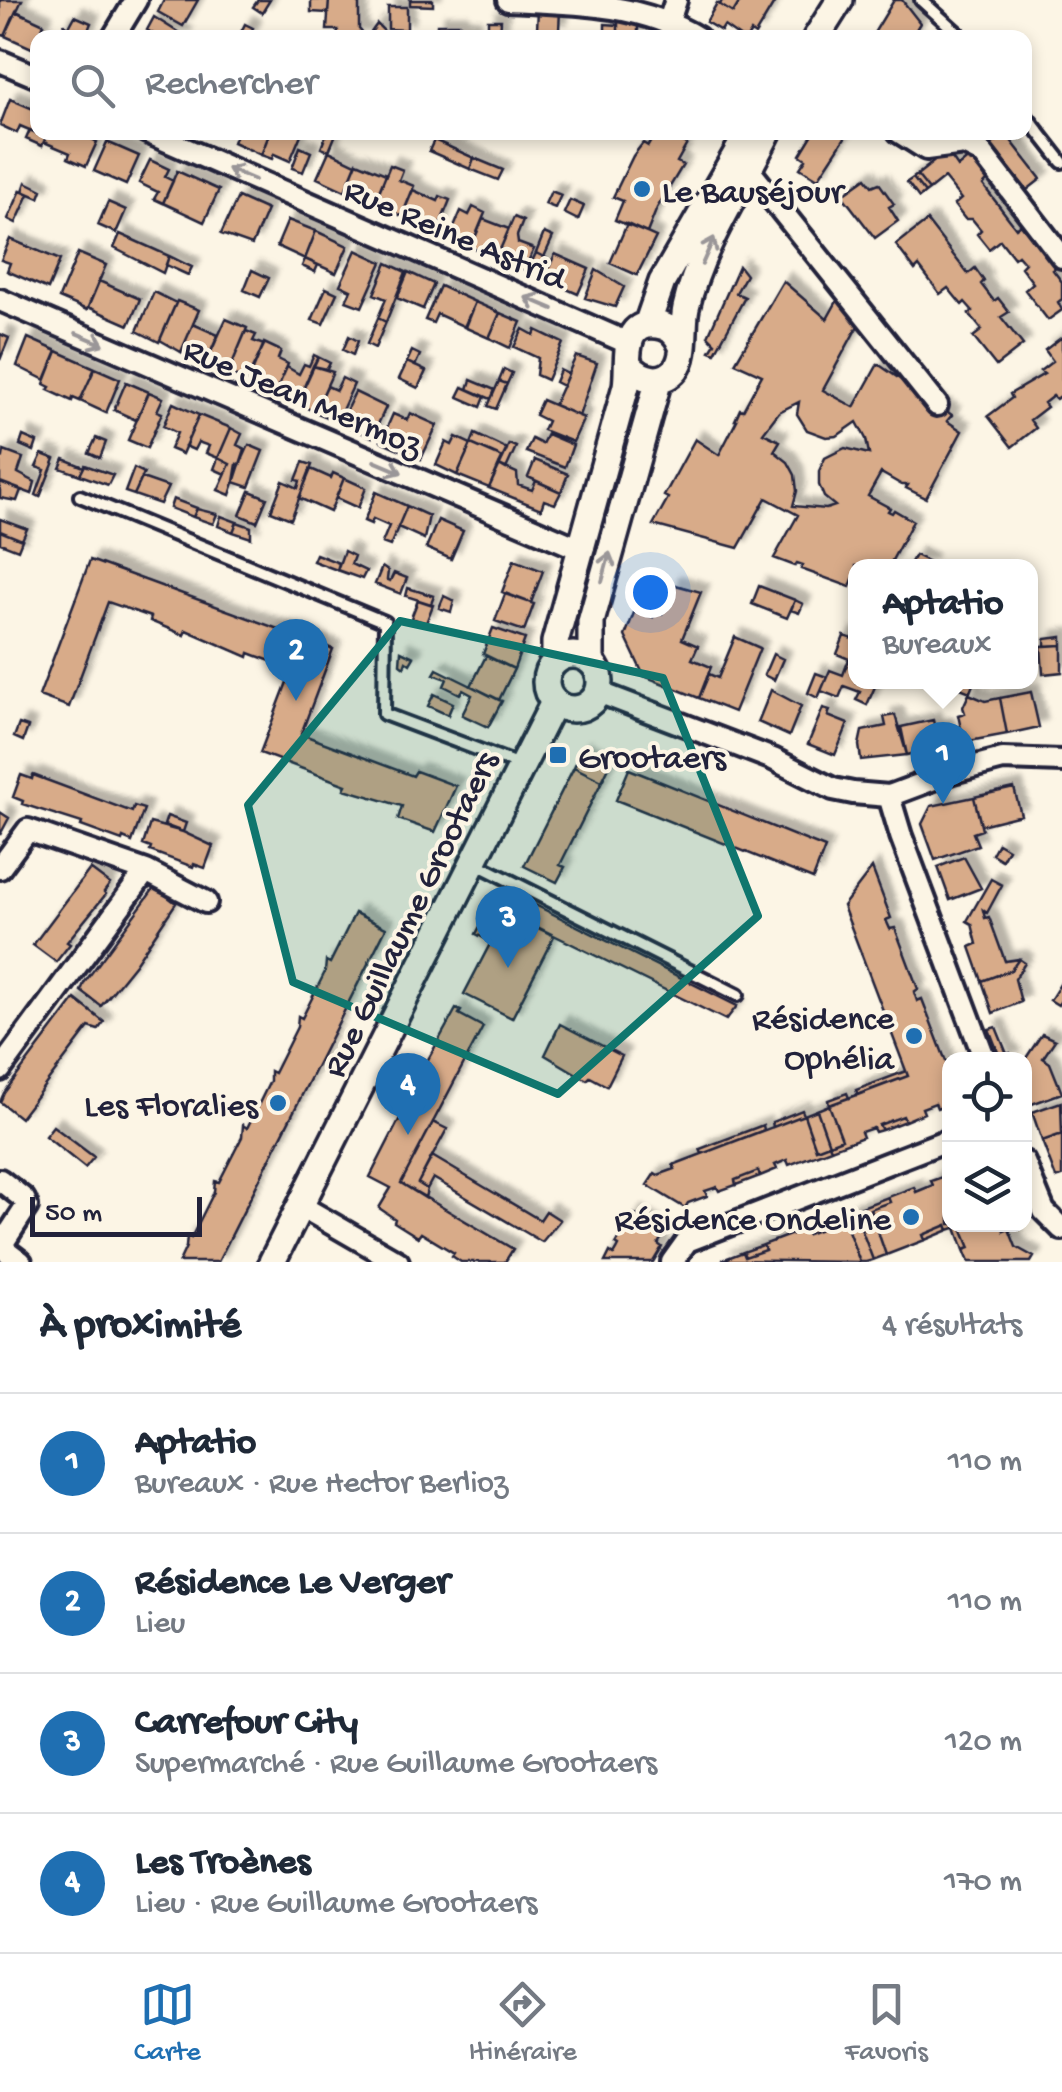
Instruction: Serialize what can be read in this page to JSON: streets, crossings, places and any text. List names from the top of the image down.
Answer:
{
  "streets": {
    "street": ["Rue Reine Astrid", "Rue Jean Mermoz", "Rue Guillaume Grootaers"]
  },
  "one_way": ["Rue Reine Astrid", "Rue Jean Mermoz"],
  "places": {
    "other": [
      "Le Bauséjour",
      "Résidence Ophélia",
      "Les Floralies",
      "Résidence Ondeline"
    ],
    "transit": ["Grootaers"]
  },
  "scale_bar": "50 m",
  "page": {
    "search": "Rechercher",
    "popup": ["Aptatio", "Bureaux"],
    "pins": [
      "2",
      "1",
      "3",
      "4"
    ],
    "scale": "50 m",
    "heading": ["À proximité", "4 résultats"],
    "list": [
      {
        "mark": "1",
        "name": "Aptatio",
        "note": "Bureaux · Rue Hector Berlioz",
        "value": "110 m"
      },
      {
        "mark": "2",
        "name": "Résidence Le Verger",
        "note": "Lieu",
        "value": "110 m"
      },
      {
        "mark": "3",
        "name": "Carrefour City",
        "note": "Supermarché · Rue Guillaume Grootaers",
        "value": "120 m"
      },
      {
        "mark": "4",
        "name": "Les Troènes",
        "note": "Lieu · Rue Guillaume Grootaers",
        "value": "170 m"
      }
    ],
    "nav": ["Carte", "Itinéraire", "Favoris"]
  }
}
